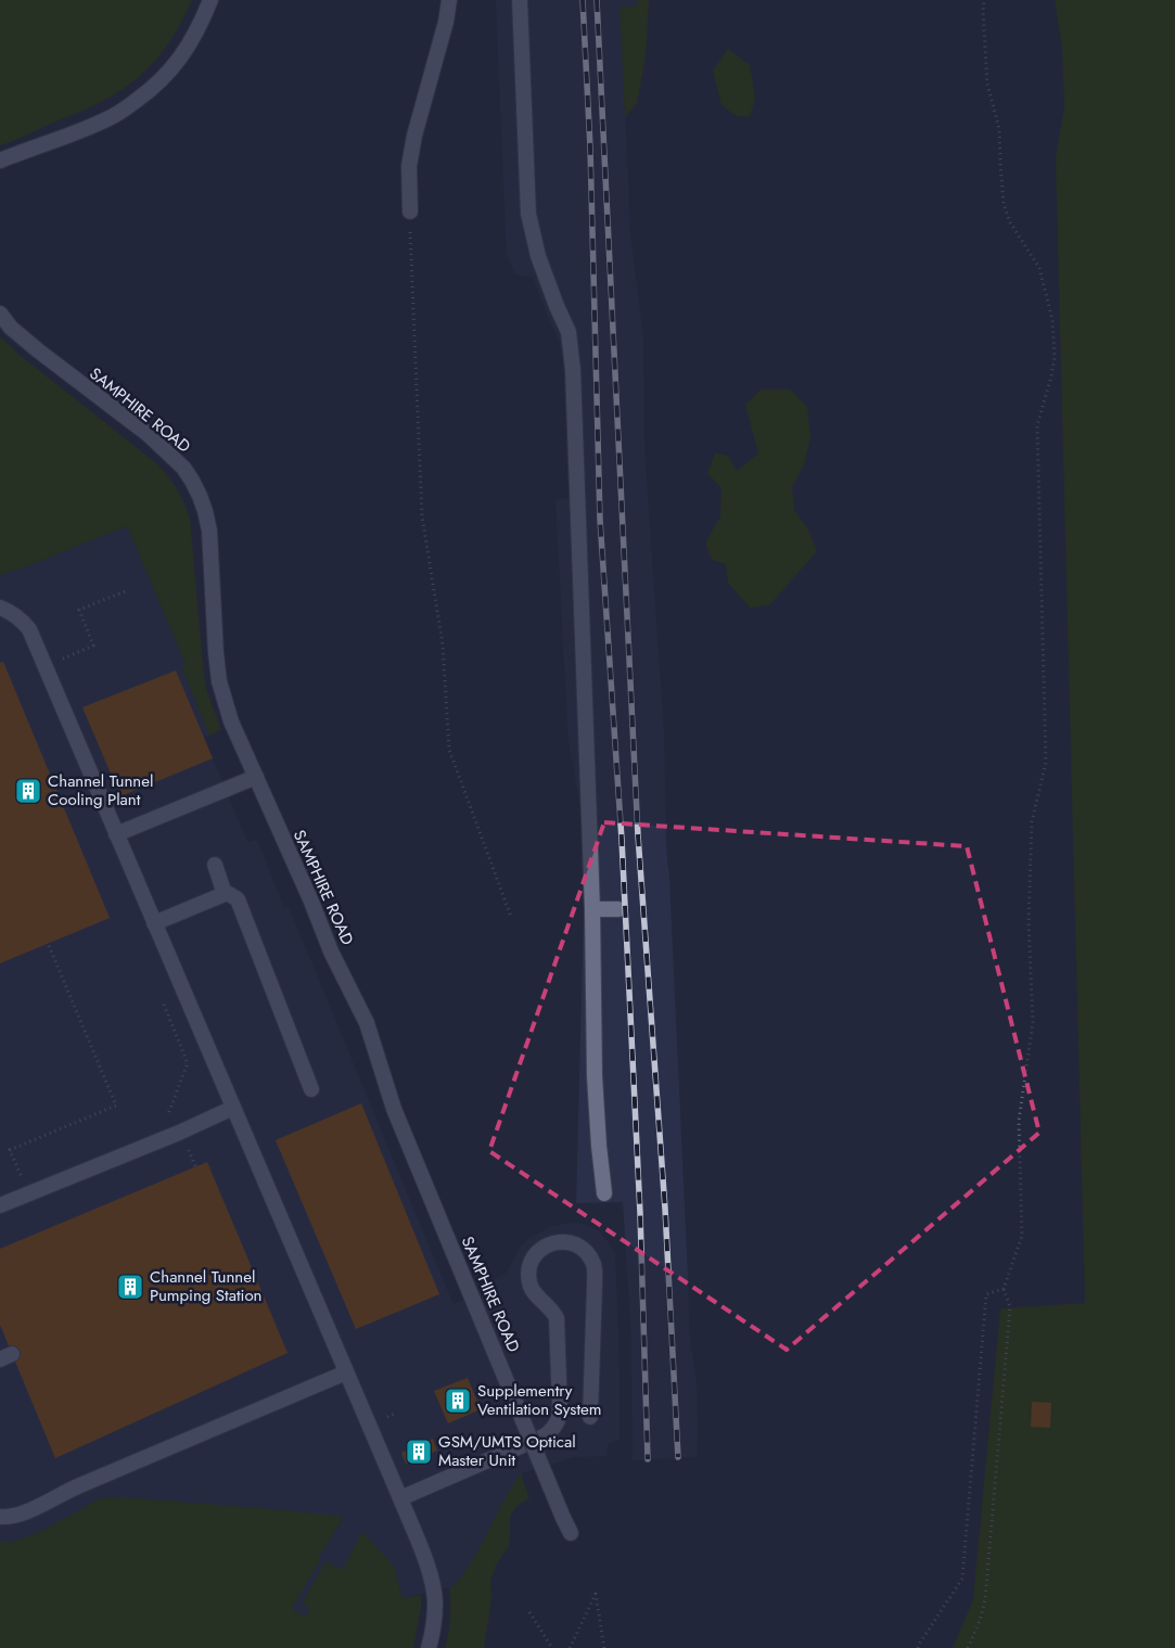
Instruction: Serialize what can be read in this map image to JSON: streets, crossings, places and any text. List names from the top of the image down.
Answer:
{
  "streets": {
    "lane": ["SAMPHIRE ROAD"]
  },
  "places": {
    "building": [
      "Channel Tunnel Cooling Plant",
      "Channel Tunnel Pumping Station",
      "Supplementry Ventilation System",
      "GSM/UMTS Optical Master Unit"
    ]
  }
}
